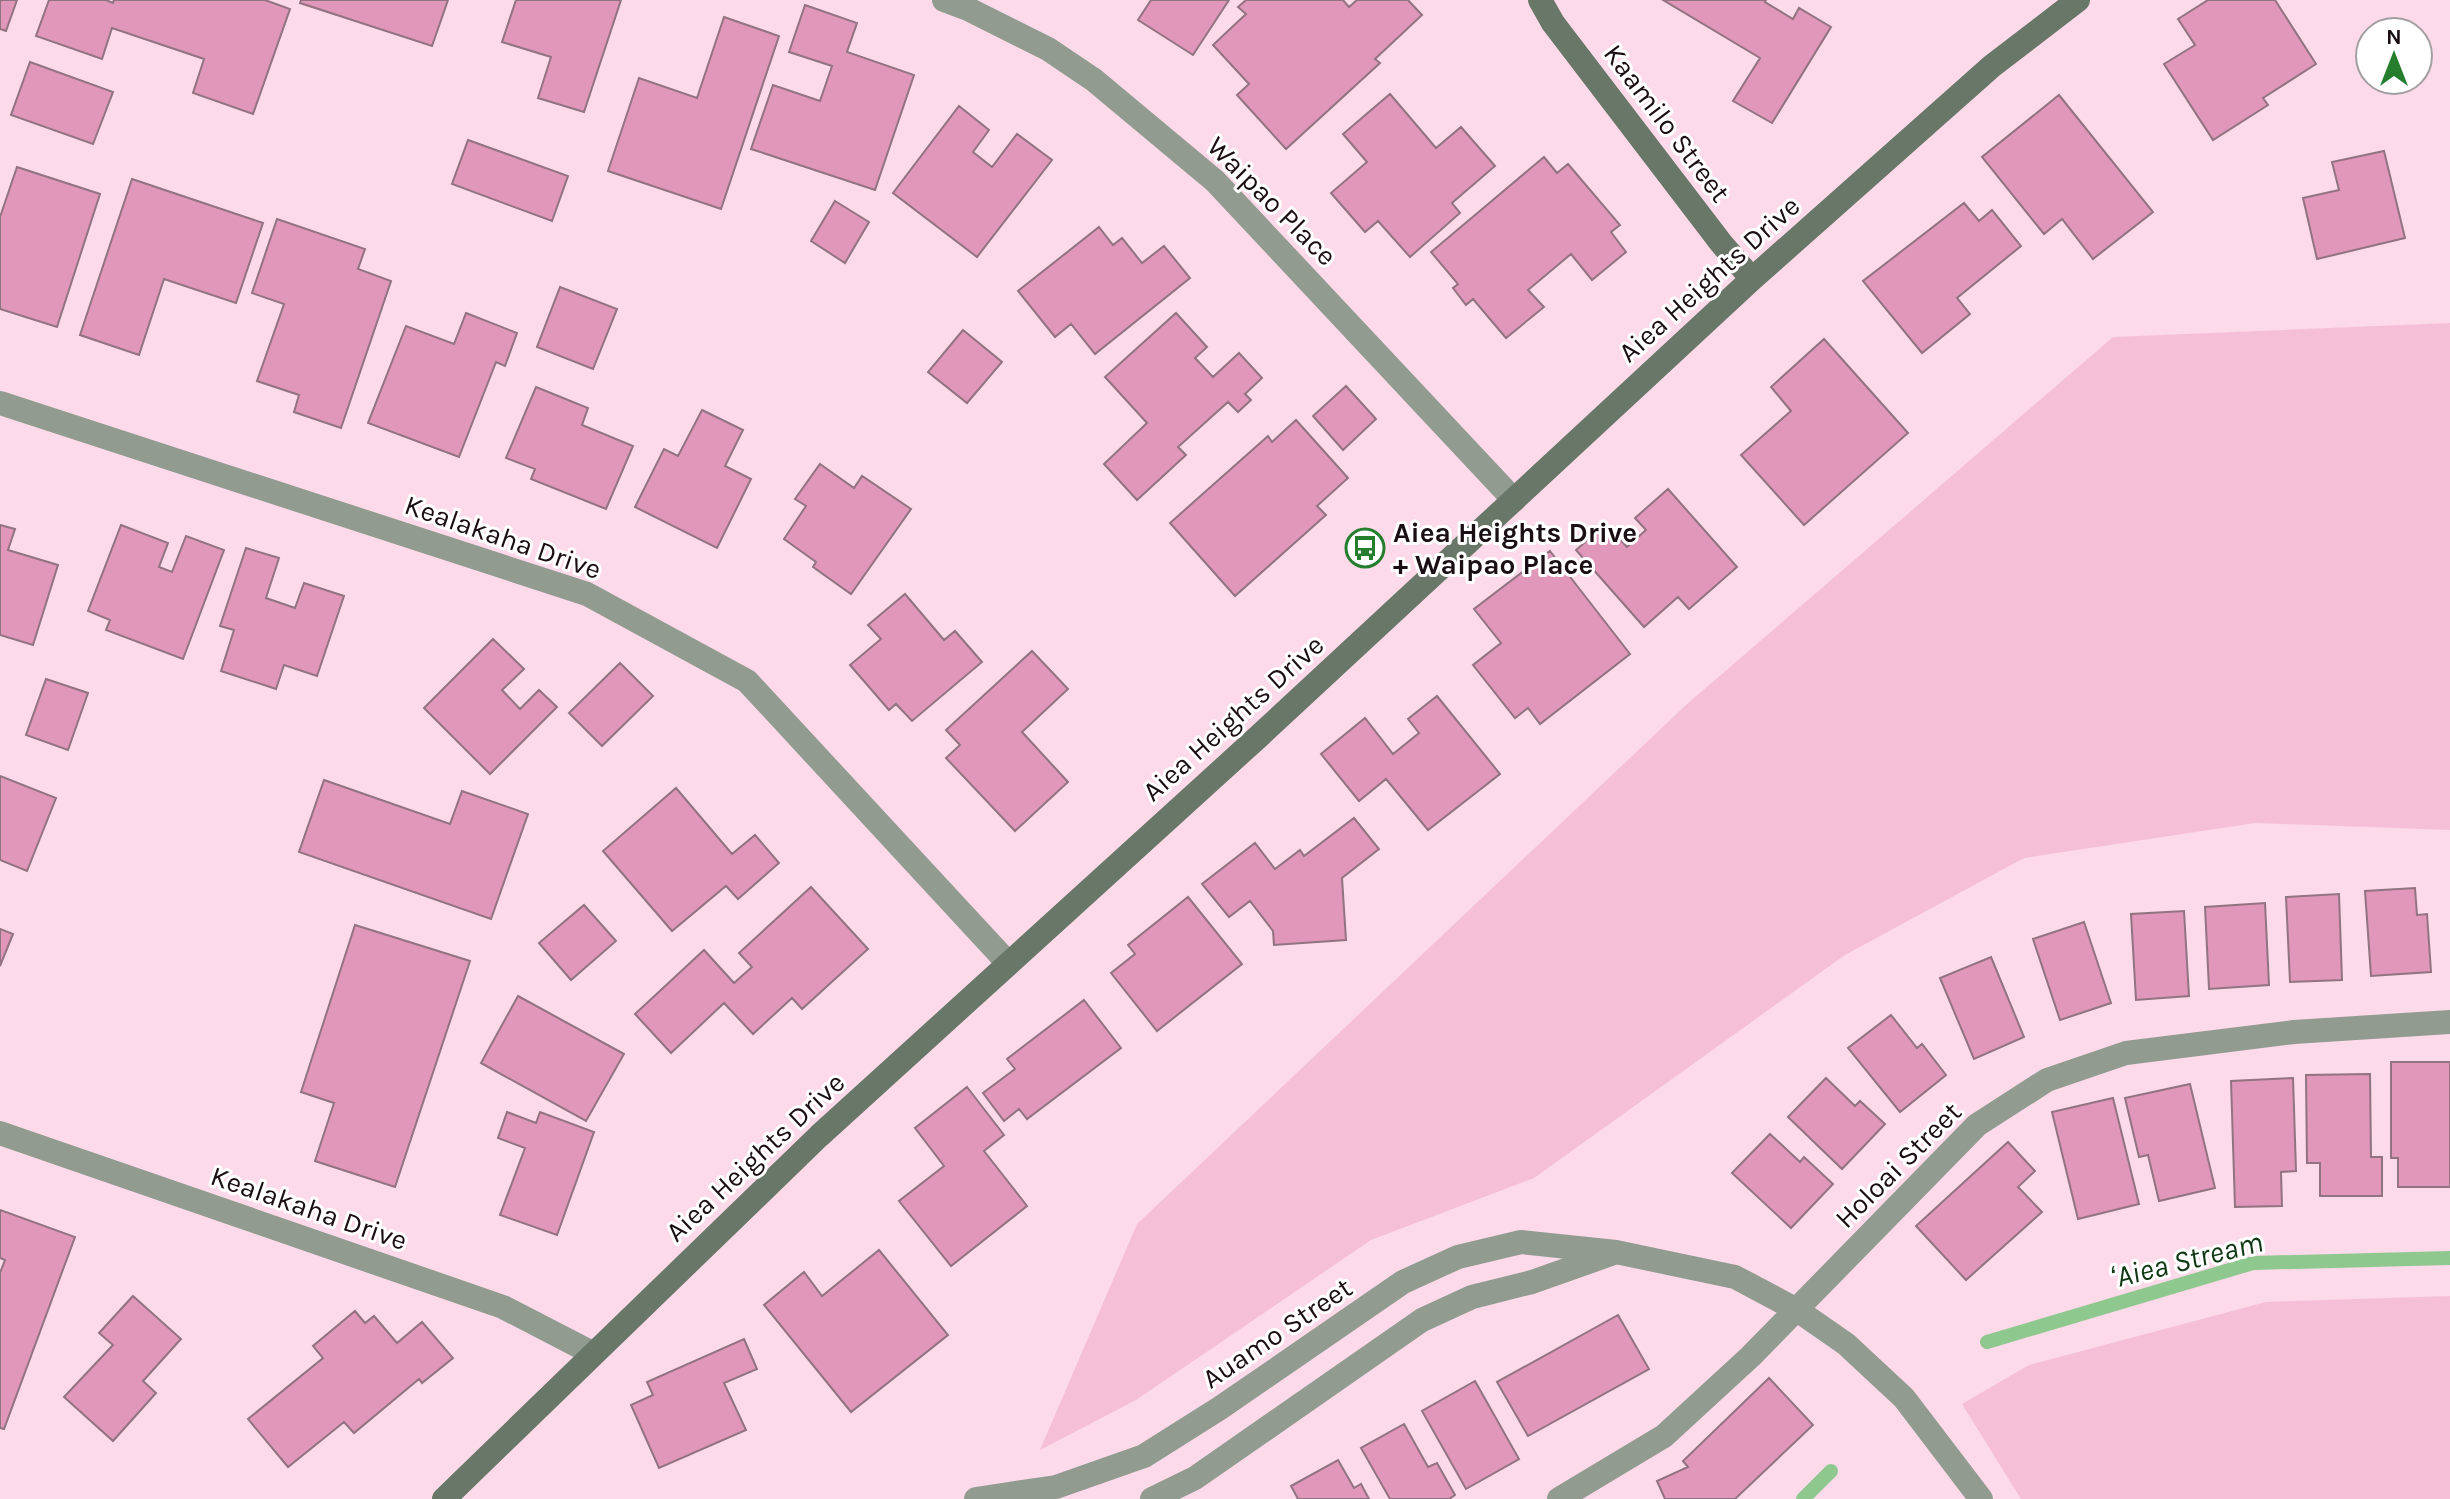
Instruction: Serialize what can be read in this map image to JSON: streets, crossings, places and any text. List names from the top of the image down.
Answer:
{
  "streets": {
    "street": [
      "Kaamilo Street",
      "Waipao Place",
      "Aiea Heights Drive",
      "Kealakaha Drive",
      "Holoai Street",
      "Auamo Street"
    ]
  },
  "crossings": [
    ["Kaamilo Street", "Aiea Heights Drive"],
    ["Waipao Place", "Aiea Heights Drive"],
    ["Aiea Heights Drive", "Kealakaha Drive"],
    ["Holoai Street", "Auamo Street"]
  ],
  "water": ["ʻAiea Stream"],
  "places": {
    "bus stop": ["Aiea Heights Drive + Waipao Place"]
  },
  "north": "top"
}
